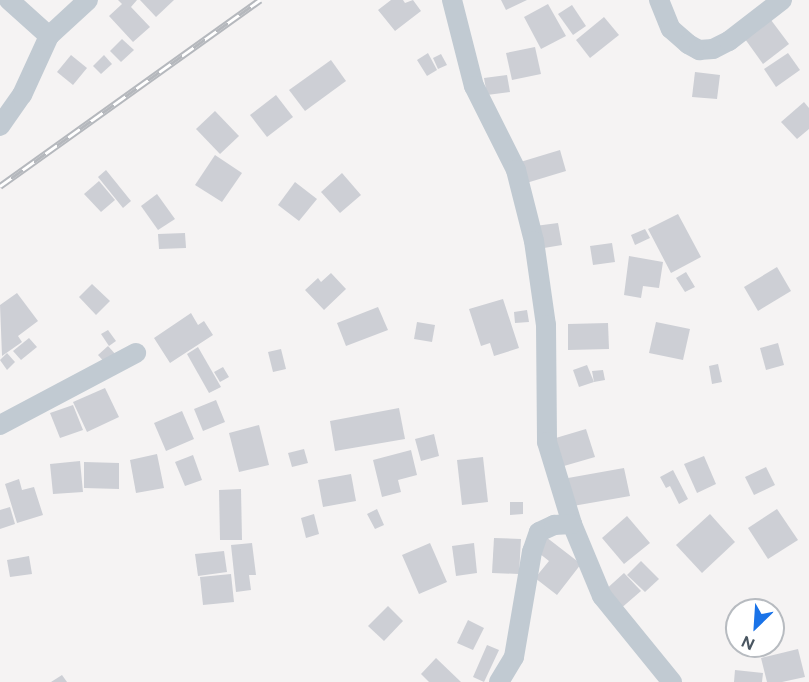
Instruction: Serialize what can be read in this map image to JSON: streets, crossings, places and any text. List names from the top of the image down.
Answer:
{
  "north": "bottom left"
}
